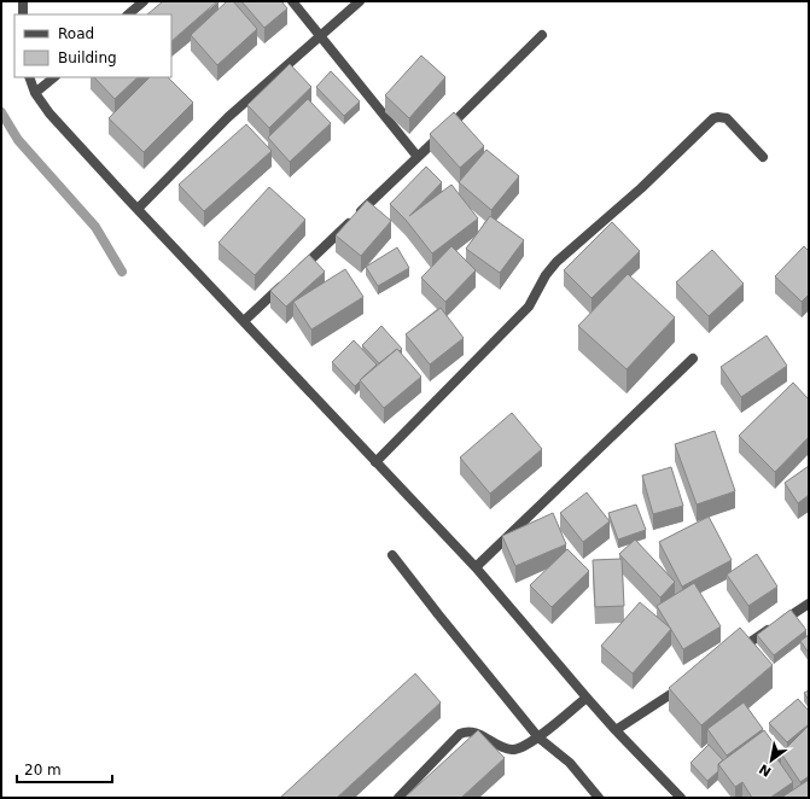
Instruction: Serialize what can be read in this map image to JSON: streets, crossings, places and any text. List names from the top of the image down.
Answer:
{
  "legend": ["Road", "Building"],
  "scale_bar": "20 m",
  "north": "bottom left"
}
